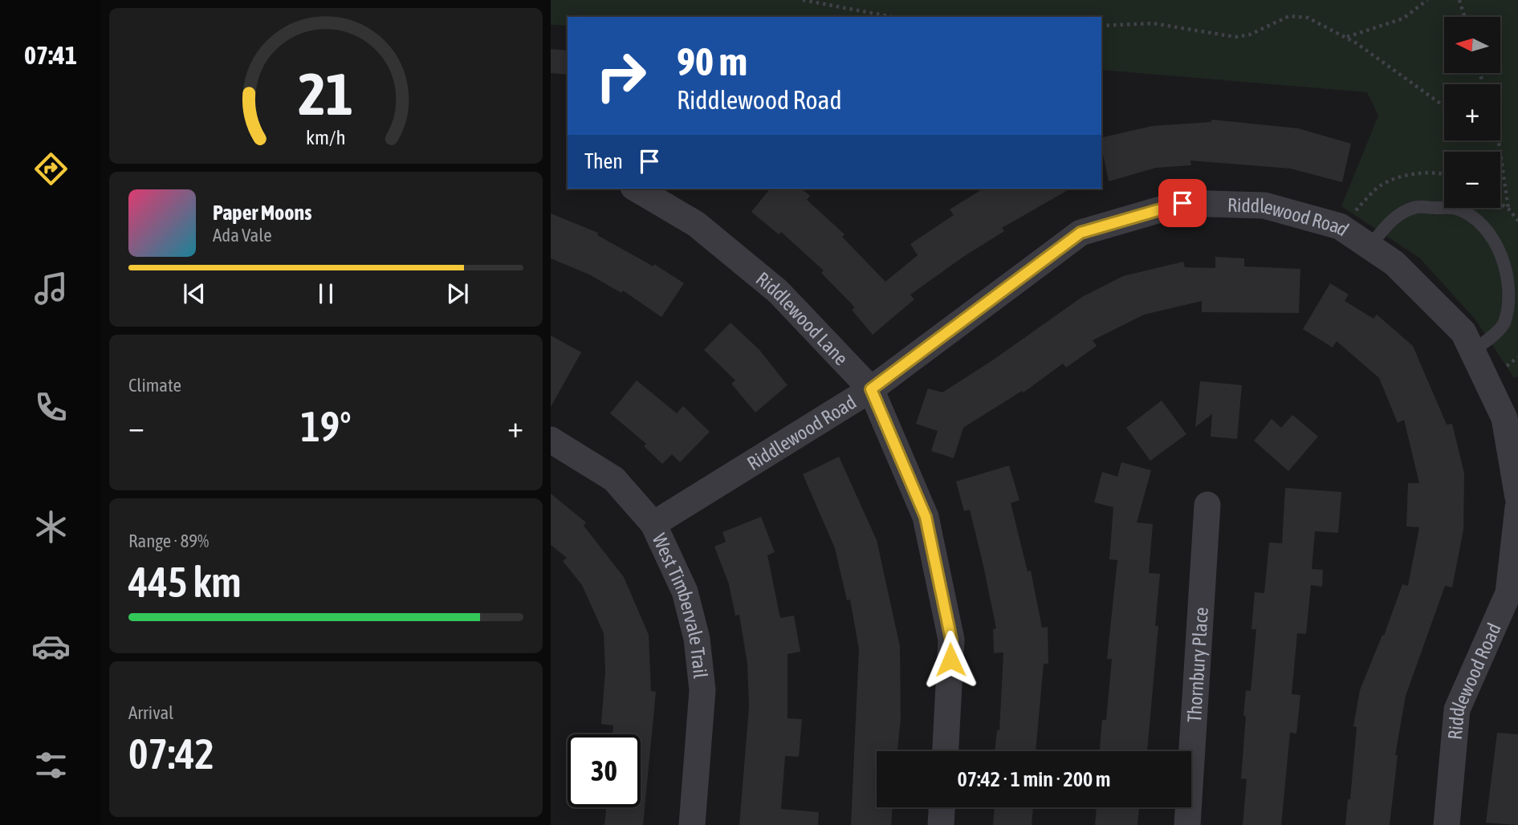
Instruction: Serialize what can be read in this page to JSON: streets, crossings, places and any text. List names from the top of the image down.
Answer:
{
  "streets": {
    "street": [
      "Riddlewood Road",
      "Riddlewood Lane",
      "West Timbervale Trail",
      "Thornbury Place"
    ]
  },
  "crossings": [
    ["Riddlewood Road", "Riddlewood Lane"],
    ["Riddlewood Road", "West Timbervale Trail"]
  ],
  "north": "left",
  "page": {
    "tabs": "07:41",
    "map_buttons": ["+", "−"],
    "turn": ["90 m", "Riddlewood Road"],
    "then": "Then",
    "song": ["Paper Moons", "Ada Vale"],
    "tile": [
      "Climate",
      ["Range · 89%", "445 km"],
      ["Arrival", "07:42"]
    ],
    "heat": ["−", "19°", "+"],
    "limit": "30",
    "trip": "07:42 · 1 min · 200 m",
    "gauge": ["21", "km/h"]
  }
}
